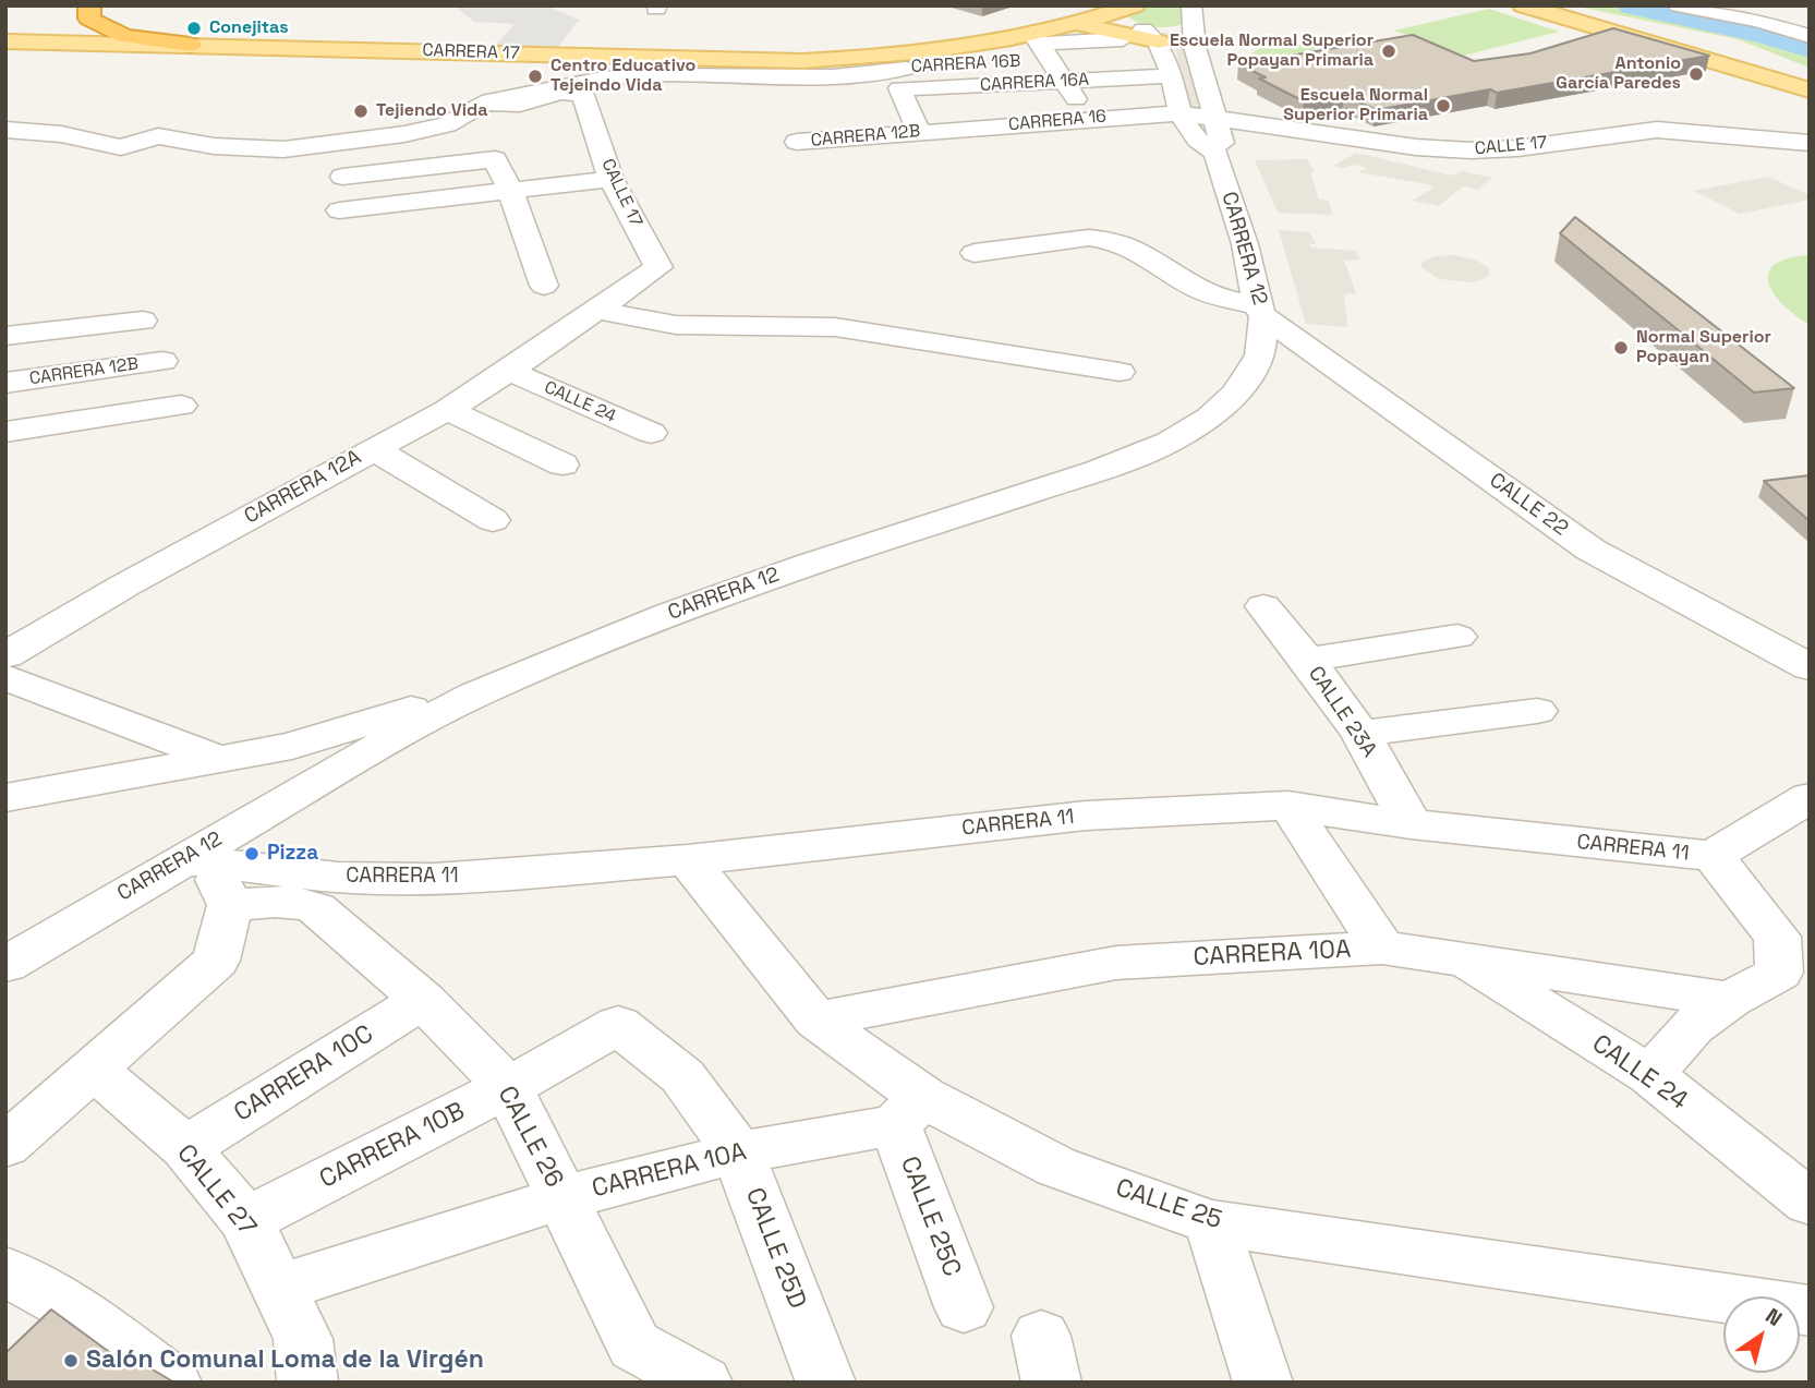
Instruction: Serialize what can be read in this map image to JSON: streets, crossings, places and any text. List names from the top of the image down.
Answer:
{
  "streets": {
    "main road": ["CARRERA 17"],
    "street": [
      "CARRERA 16B",
      "CARRERA 16A",
      "CARRERA 16",
      "CARRERA 12B",
      "CALLE 17",
      "CARRERA 12",
      "CALLE 24",
      "CARRERA 12A",
      "CALLE 22",
      "CALLE 23A",
      "CARRERA 11",
      "CARRERA 10A",
      "CARRERA 10C",
      "CALLE 26",
      "CARRERA 10B",
      "CALLE 27",
      "CALLE 25",
      "CALLE 25C",
      "CALLE 25D"
    ]
  },
  "crossings": [
    ["CARRERA 17", "CARRERA 16B"],
    ["CARRERA 16B", "CARRERA 16A"],
    ["CARRERA 16B", "CALLE 17"],
    ["CARRERA 16B", "CARRERA 12"],
    ["CARRERA 16A", "CALLE 17"],
    ["CARRERA 16A", "CARRERA 12"],
    ["CARRERA 16", "CARRERA 12B"],
    ["CARRERA 16", "CALLE 17"],
    ["CARRERA 16", "CARRERA 12"],
    ["CALLE 17", "CARRERA 12"],
    ["CALLE 17", "CARRERA 12A"],
    ["CARRERA 12", "CALLE 22"],
    ["CARRERA 12", "CARRERA 11"],
    ["CARRERA 12", "CALLE 26"],
    ["CALLE 24", "CARRERA 12A"],
    ["CALLE 24", "CARRERA 10A"],
    ["CALLE 23A", "CARRERA 11"],
    ["CARRERA 11", "CALLE 26"],
    ["CARRERA 11", "CALLE 25"],
    ["CARRERA 10A", "CALLE 26"],
    ["CARRERA 10A", "CALLE 27"],
    ["CARRERA 10A", "CALLE 25"],
    ["CARRERA 10A", "CALLE 25C"],
    ["CARRERA 10A", "CALLE 25D"],
    ["CARRERA 10C", "CALLE 26"],
    ["CARRERA 10C", "CALLE 27"],
    ["CALLE 26", "CARRERA 10B"],
    ["CARRERA 10B", "CALLE 27"],
    ["CARRERA 10B", "CALLE 25D"],
    ["CALLE 25", "CALLE 25C"]
  ],
  "places": [
    "Conejitas",
    "Escuela Normal Superior Popayan Primaria",
    "Antonio García Paredes",
    "Centro Educativo Tejeindo Vida",
    "Escuela Normal Superior Primaria",
    "Tejiendo Vida",
    "Normal Superior Popayan",
    "Pizza",
    "Salón Comunal Loma de la Virgén"
  ],
  "north": "top right"
}
